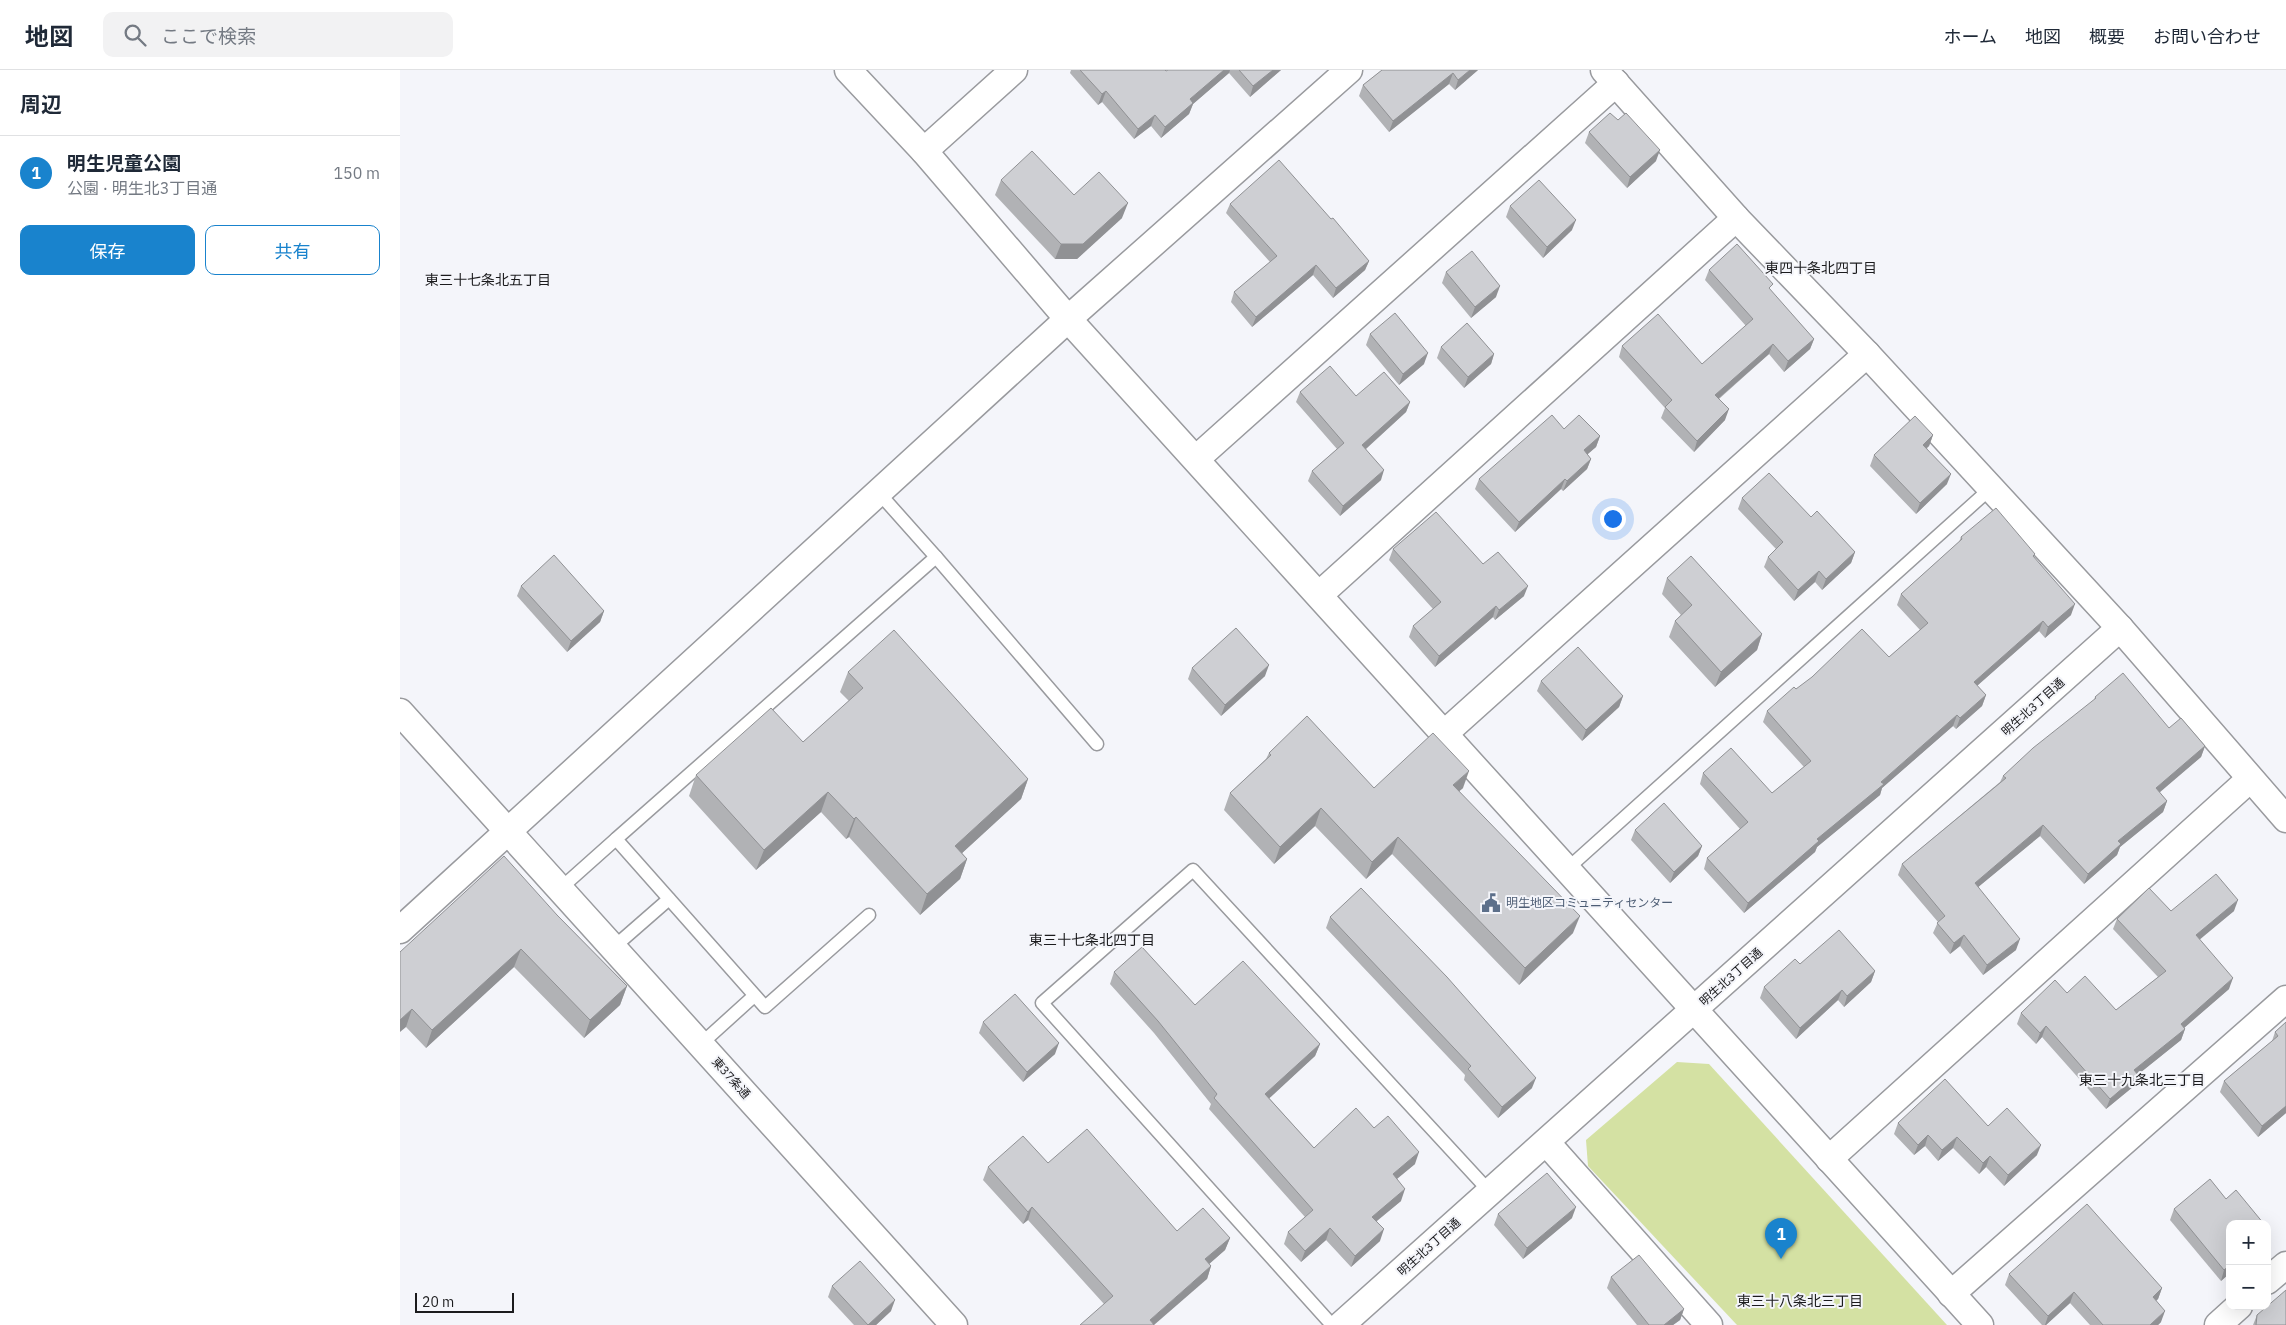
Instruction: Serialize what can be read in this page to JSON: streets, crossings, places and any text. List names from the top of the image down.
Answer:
{
  "streets": {
    "street": ["明生北3丁目通", "東37条通"]
  },
  "districts": [
    "東四十条北四丁目",
    "東三十七条北五丁目",
    "東三十七条北四丁目",
    "東三十九条北三丁目",
    "東三十八条北三丁目"
  ],
  "places": {
    "public building": ["明生地区コミュニティセンター"]
  },
  "scale_bar": "20 m",
  "page": {
    "header": "地図",
    "search": "ここで検索",
    "nav": [
      "ホーム",
      "地図",
      "概要",
      "お問い合わせ"
    ],
    "heading": "周辺",
    "list": [
      {
        "mark": "1",
        "name": "明生児童公園",
        "note": "公園 · 明生北3丁目通",
        "value": "150 m"
      }
    ],
    "buttons": ["保存", "共有"],
    "pins": "1",
    "map_buttons": ["+", "−"],
    "scale": "20 m"
  }
}
